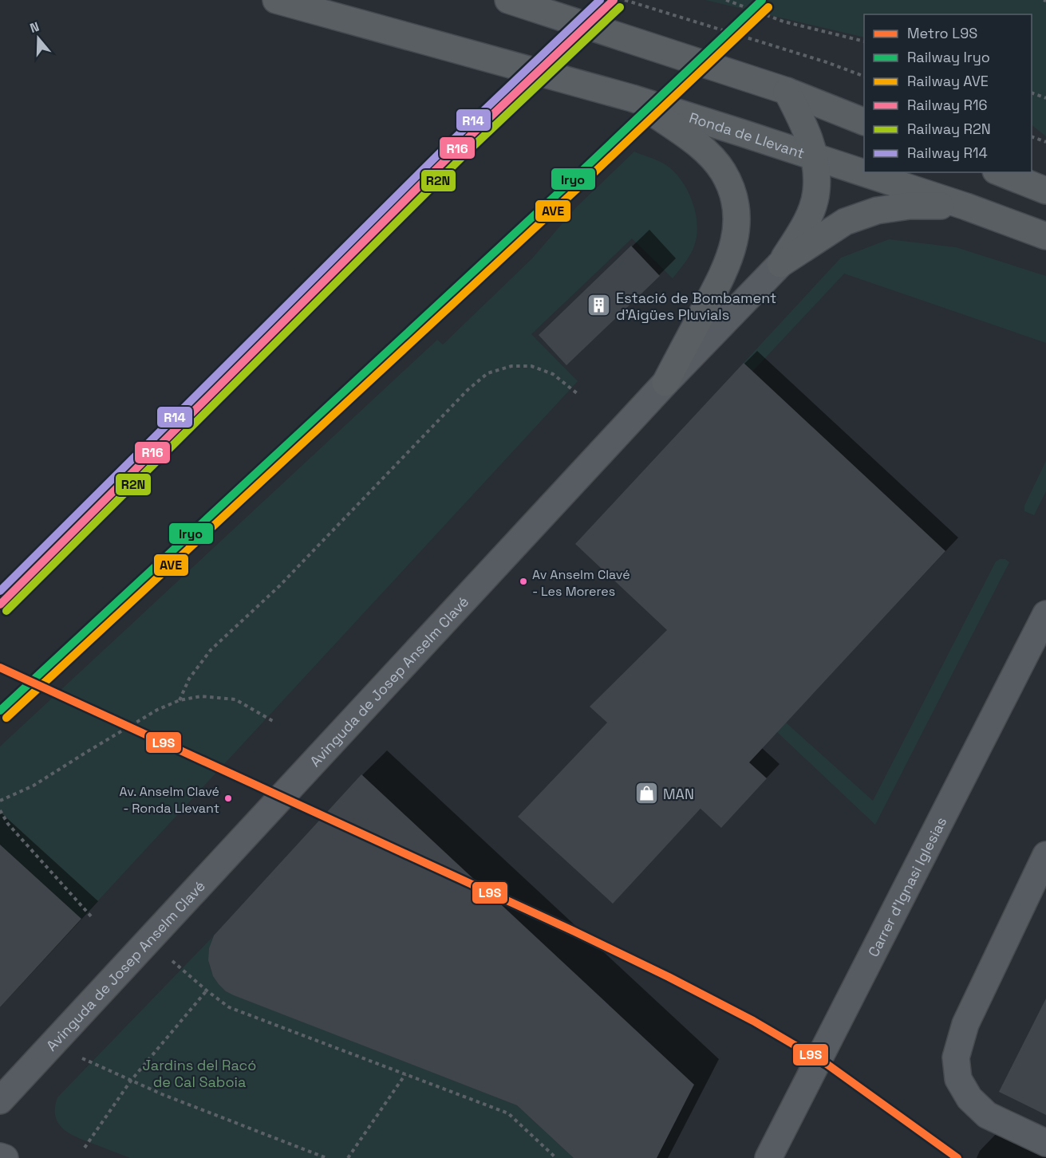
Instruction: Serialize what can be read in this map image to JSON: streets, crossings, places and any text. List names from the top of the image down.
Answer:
{
  "streets": {
    "main road": ["Ronda de Llevant"],
    "street": ["Avinguda de Josep Anselm Clavé", "Carrer d'Ignasi Iglesias"]
  },
  "parks": ["Jardins del Racó de Cal Saboia"],
  "places": {
    "building": ["Estació de Bombament d'Aigües Pluvials"],
    "other": ["Av Anselm Clavé - Les Moreres", "Av. Anselm Clavé - Ronda Llevant"],
    "shop": ["MAN"]
  },
  "lines": [
    "rail line Iryo",
    "rail line R16",
    "rail line R14",
    "rail line AVE",
    "rail line R2N",
    "metro line L9S"
  ],
  "legend": [
    "Metro L9S",
    "Railway Iryo",
    "Railway AVE",
    "Railway R16",
    "Railway R2N",
    "Railway R14"
  ],
  "north": "top"
}
